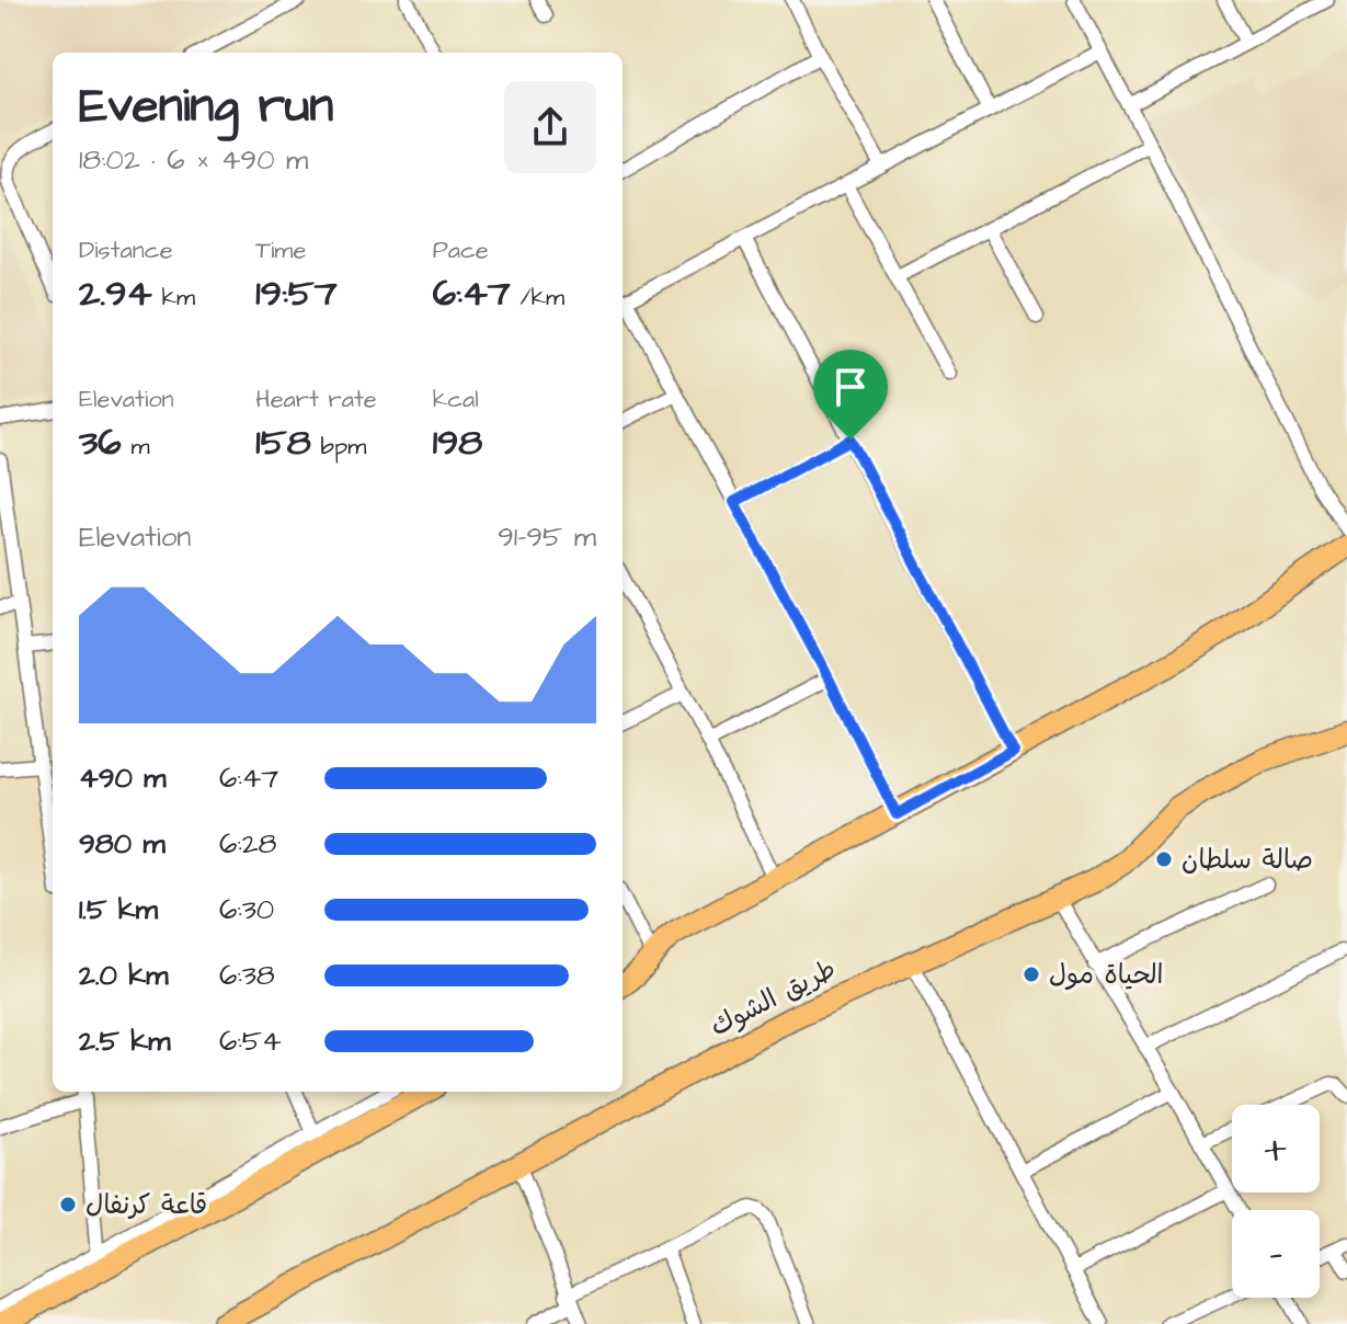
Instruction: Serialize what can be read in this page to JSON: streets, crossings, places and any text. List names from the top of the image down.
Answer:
{
  "streets": {
    "main road": ["طريق الشوك"]
  },
  "places": ["صالة سلطان", "الحياة مول", "قاعة كرنفال"],
  "page": {
    "heading": ["Evening run", "18:02 · 6 × 490 m"],
    "stats": [
      ["Distance", "2.94 km"],
      ["Time", "19:57"],
      ["Pace", "6:47 /km"],
      ["Elevation", "36 m"],
      ["Heart rate", "158 bpm"],
      ["kcal", "198"]
    ],
    "chart": ["Elevation", "91–95 m"],
    "list": [
      {
        "name": "490 m",
        "note": "6:47"
      },
      {
        "name": "980 m",
        "note": "6:28"
      },
      {
        "name": "1.5 km",
        "note": "6:30"
      },
      {
        "name": "2.0 km",
        "note": "6:38"
      },
      {
        "name": "2.5 km",
        "note": "6:54"
      }
    ],
    "map_buttons": ["+", "−"]
  }
}
